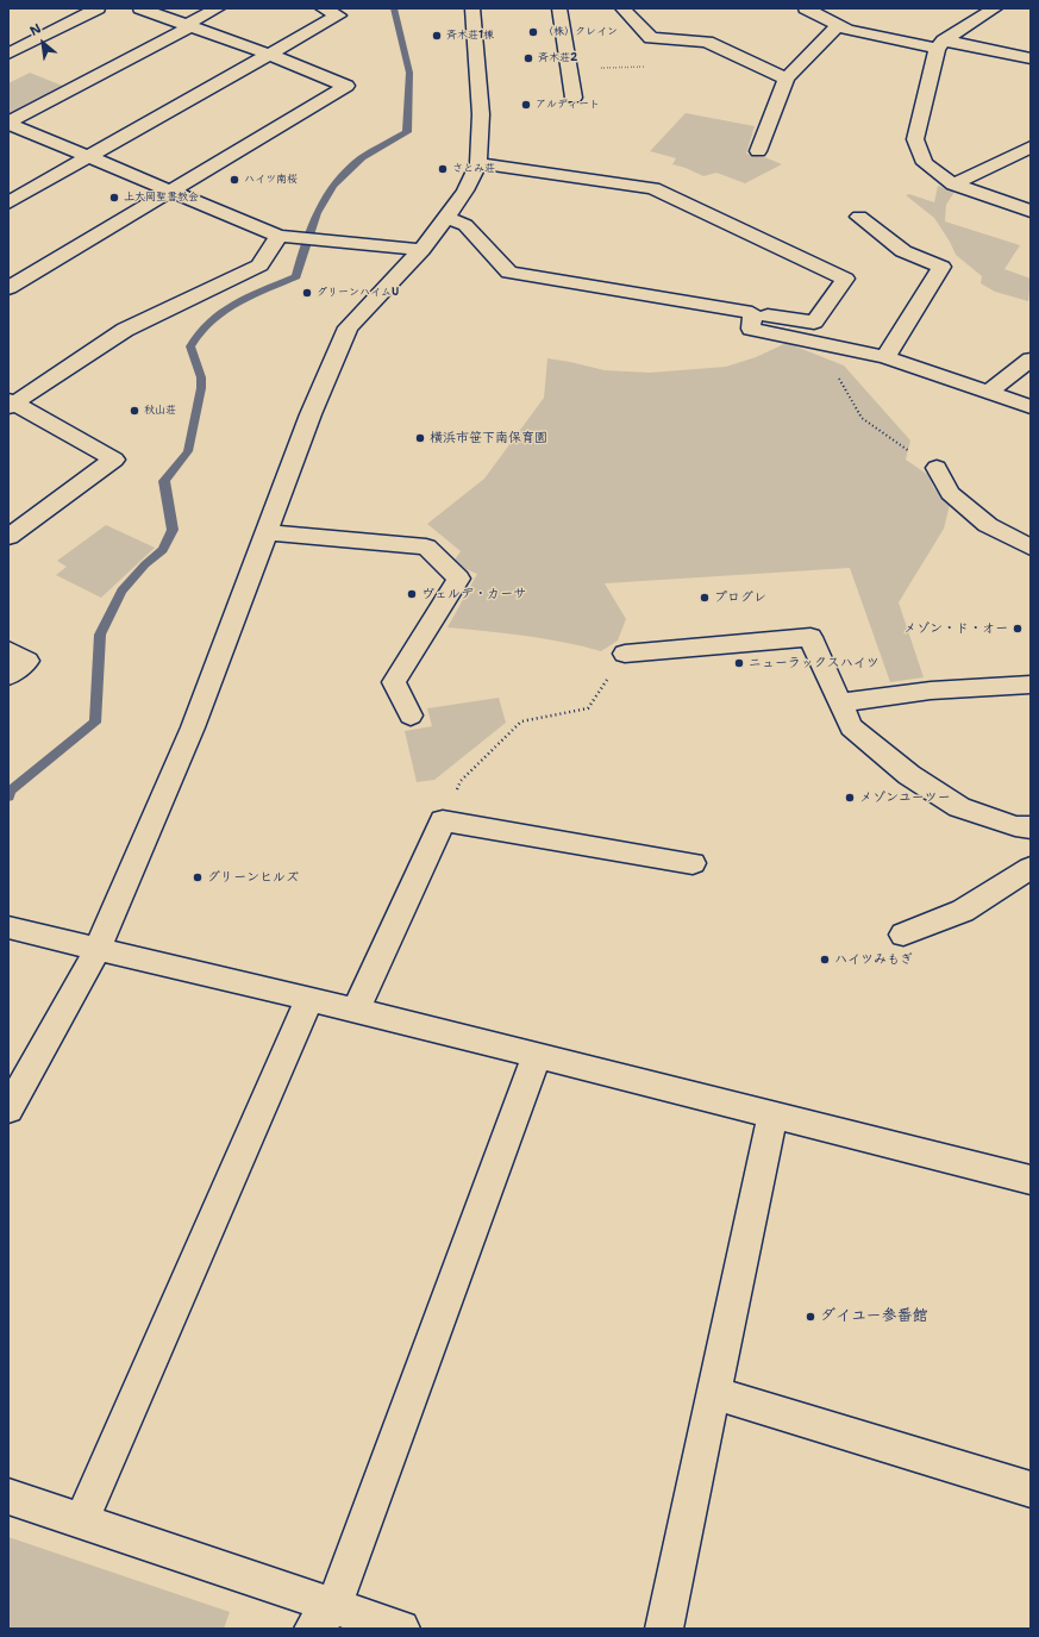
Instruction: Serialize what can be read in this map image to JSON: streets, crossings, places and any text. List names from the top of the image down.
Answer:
{
  "places": [
    "（株）クレイン",
    "斉木荘1棟",
    "斉木荘2",
    "アルディート",
    "さとみ荘",
    "ハイツ南桜",
    "上大岡聖書教会",
    "グリーンハイムU",
    "秋山荘",
    "横浜市笹下南保育園",
    "ヴェルデ・カーサ",
    "プログレ",
    "メゾン・ド・オー",
    "ニューラックスハイツ",
    "メゾンユーツー",
    "グリーンヒルズ",
    "ハイツみもぎ",
    "ダイユー参番館"
  ],
  "north": "top left"
}
